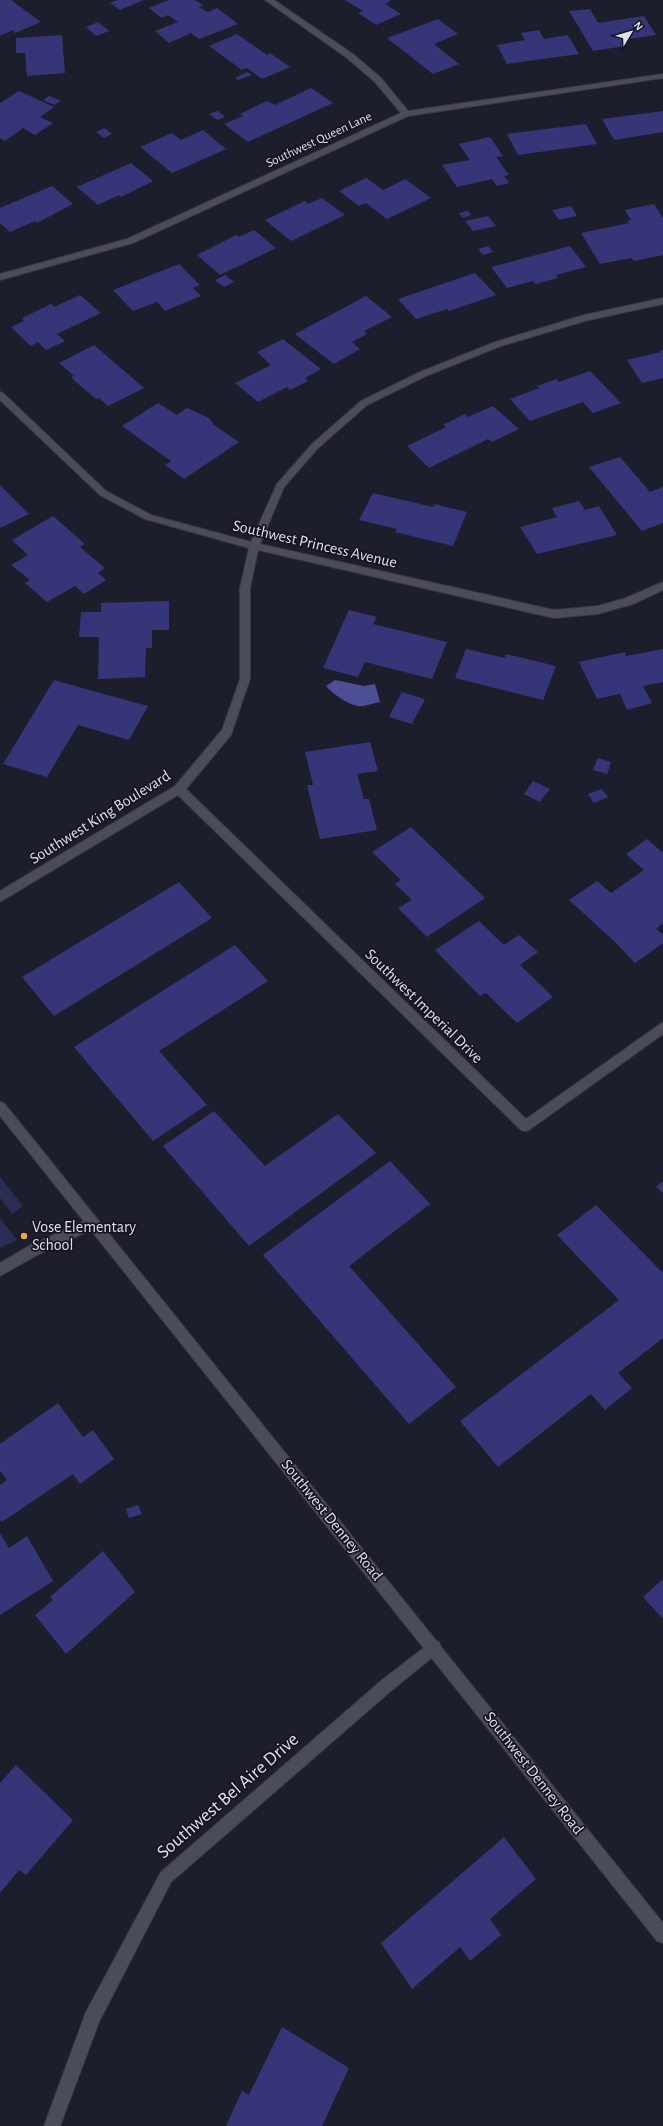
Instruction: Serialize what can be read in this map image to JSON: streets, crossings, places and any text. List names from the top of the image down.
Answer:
{
  "streets": {
    "street": [
      "Southwest Queen Lane",
      "Southwest Princess Avenue",
      "Southwest King Boulevard",
      "Southwest Imperial Drive",
      "Southwest Denney Road",
      "Southwest Bel Aire Drive"
    ]
  },
  "crossings": [
    ["Southwest Princess Avenue", "Southwest King Boulevard"],
    ["Southwest King Boulevard", "Southwest Imperial Drive"],
    ["Southwest Denney Road", "Southwest Bel Aire Drive"]
  ],
  "places": ["Vose Elementary School"],
  "north": "top right"
}
